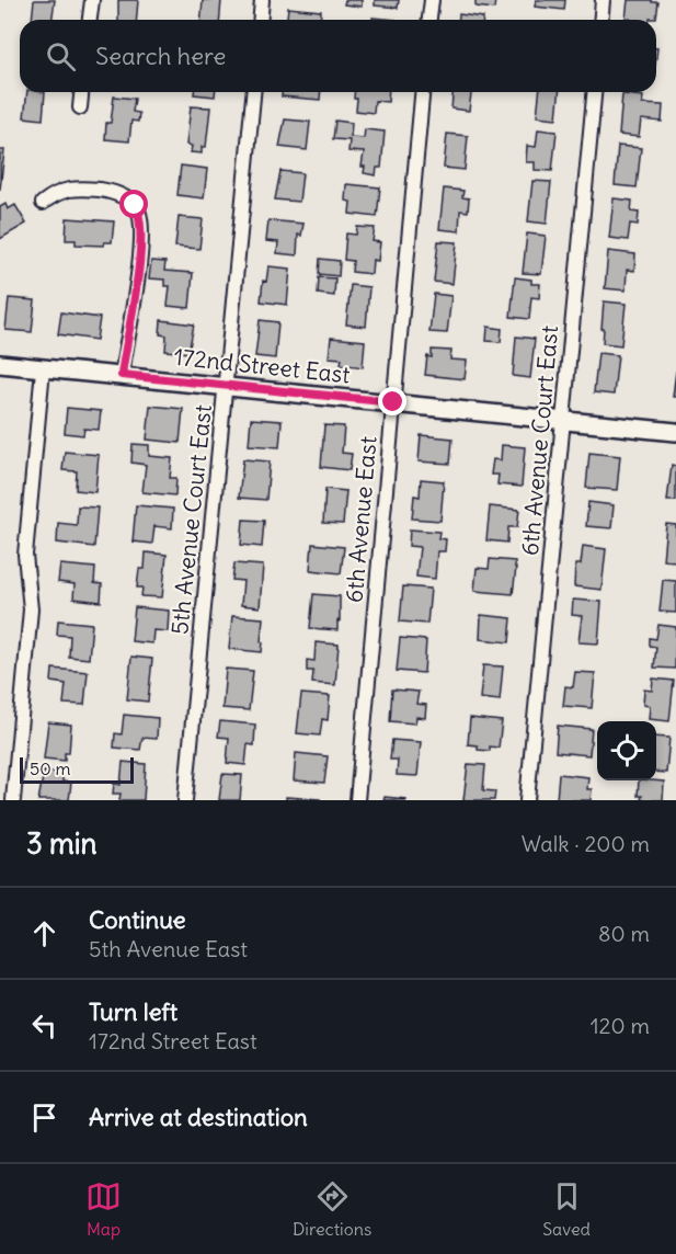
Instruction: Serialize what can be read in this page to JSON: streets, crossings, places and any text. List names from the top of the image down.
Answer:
{
  "streets": {
    "street": [
      "172nd Street East",
      "6th Avenue Court East",
      "5th Avenue Court East",
      "6th Avenue East"
    ]
  },
  "crossings": [
    ["172nd Street East", "6th Avenue Court East"],
    ["172nd Street East", "5th Avenue Court East"],
    ["172nd Street East", "6th Avenue East"]
  ],
  "scale_bar": "50 m",
  "page": {
    "search": "Search here",
    "scale": "50 m",
    "heading": ["3 min", "Walk · 200 m"],
    "list": [
      ["Continue", "5th Avenue East", "80 m"],
      ["Turn left", "172nd Street East", "120 m"],
      "Arrive at destination"
    ],
    "nav": ["Map", "Directions", "Saved"]
  }
}
